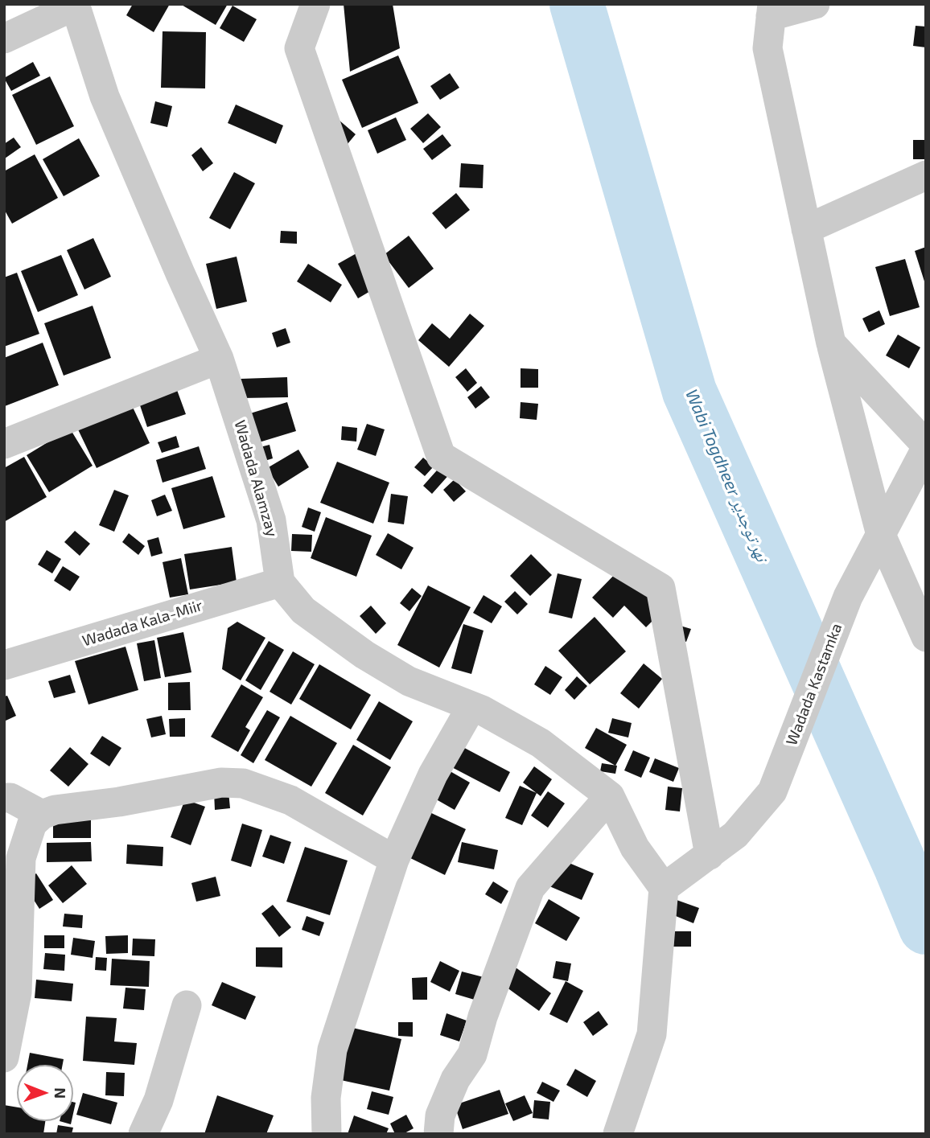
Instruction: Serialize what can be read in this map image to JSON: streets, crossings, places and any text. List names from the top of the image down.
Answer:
{
  "streets": {
    "street": ["Wadada Alamzay", "Wadada Kala-Miir", "Wadada Kastamka"]
  },
  "crossings": [
    ["Wadada Alamzay", "Wadada Kala-Miir"]
  ],
  "water": ["Wabi Togdheer نهر توجدير"],
  "north": "right"
}
